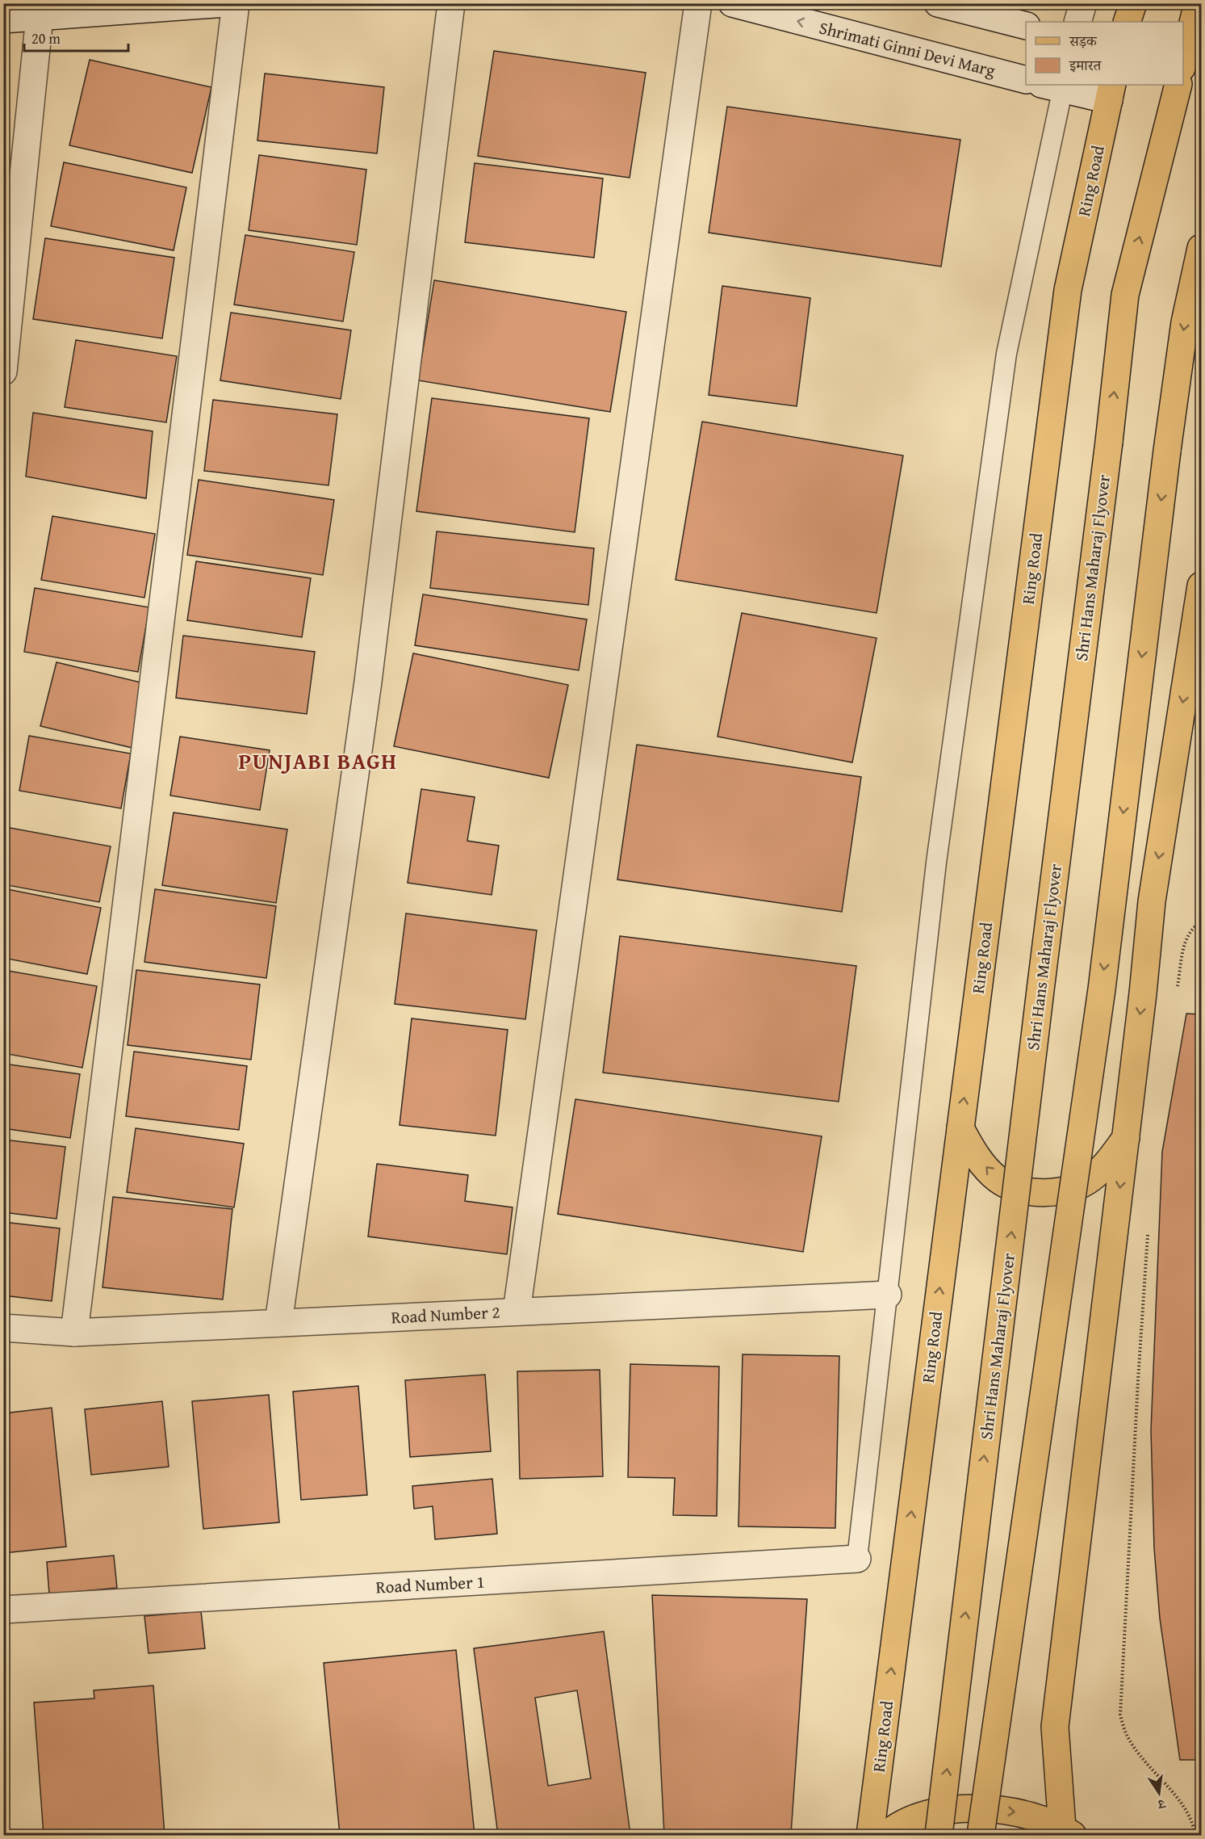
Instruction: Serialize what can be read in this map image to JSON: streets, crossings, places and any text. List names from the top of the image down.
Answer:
{
  "streets": {
    "main road": ["Ring Road", "Shri Hans Maharaj Flyover"],
    "street": ["Shrimati Ginni Devi Marg", "Road Number 2", "Road Number 1"]
  },
  "one_way": ["Shrimati Ginni Devi Marg"],
  "districts": ["PUNJABI BAGH"],
  "legend": ["सड़क", "इमारत"],
  "scale_bar": "20 m",
  "north": "bottom"
}
